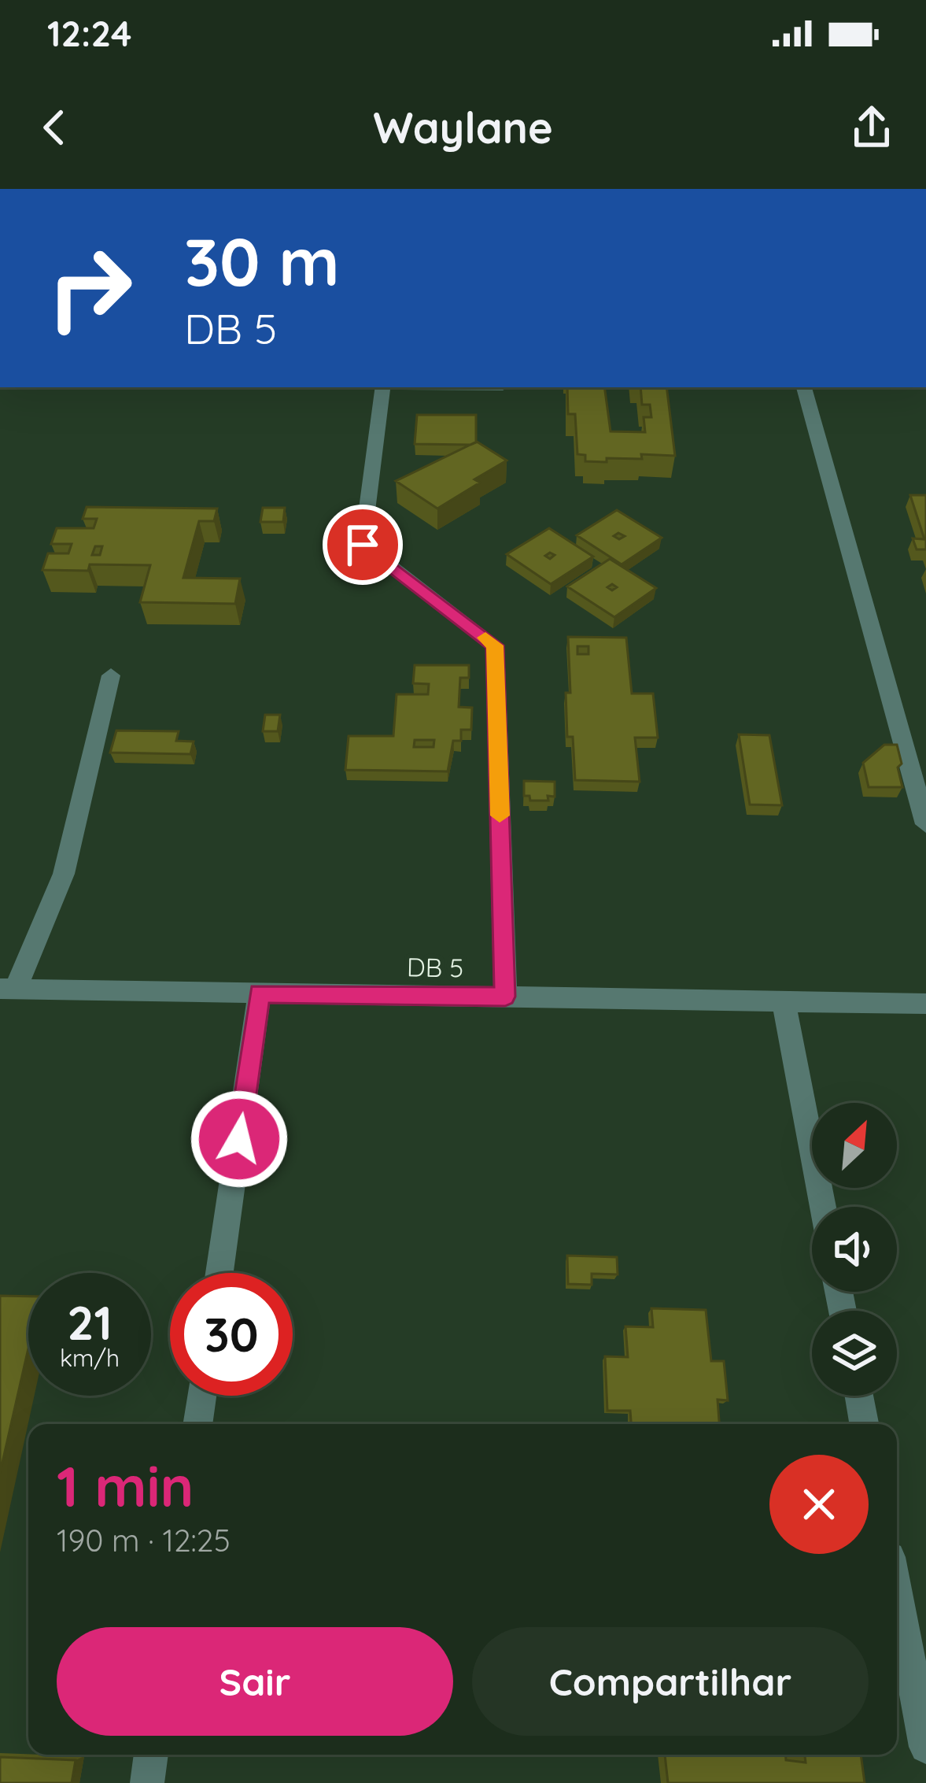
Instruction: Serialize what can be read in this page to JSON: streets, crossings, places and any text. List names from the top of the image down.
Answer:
{
  "streets": {
    "street": ["DB 5"]
  },
  "north": "top right",
  "page": {
    "status": "12:24",
    "header": "Waylane",
    "turn": ["30 m", "DB 5"],
    "speed": "21 km/h",
    "limit": "30",
    "heading": ["1 min", "190 m · 12:25"],
    "buttons": ["Sair", "Compartilhar"]
  }
}
